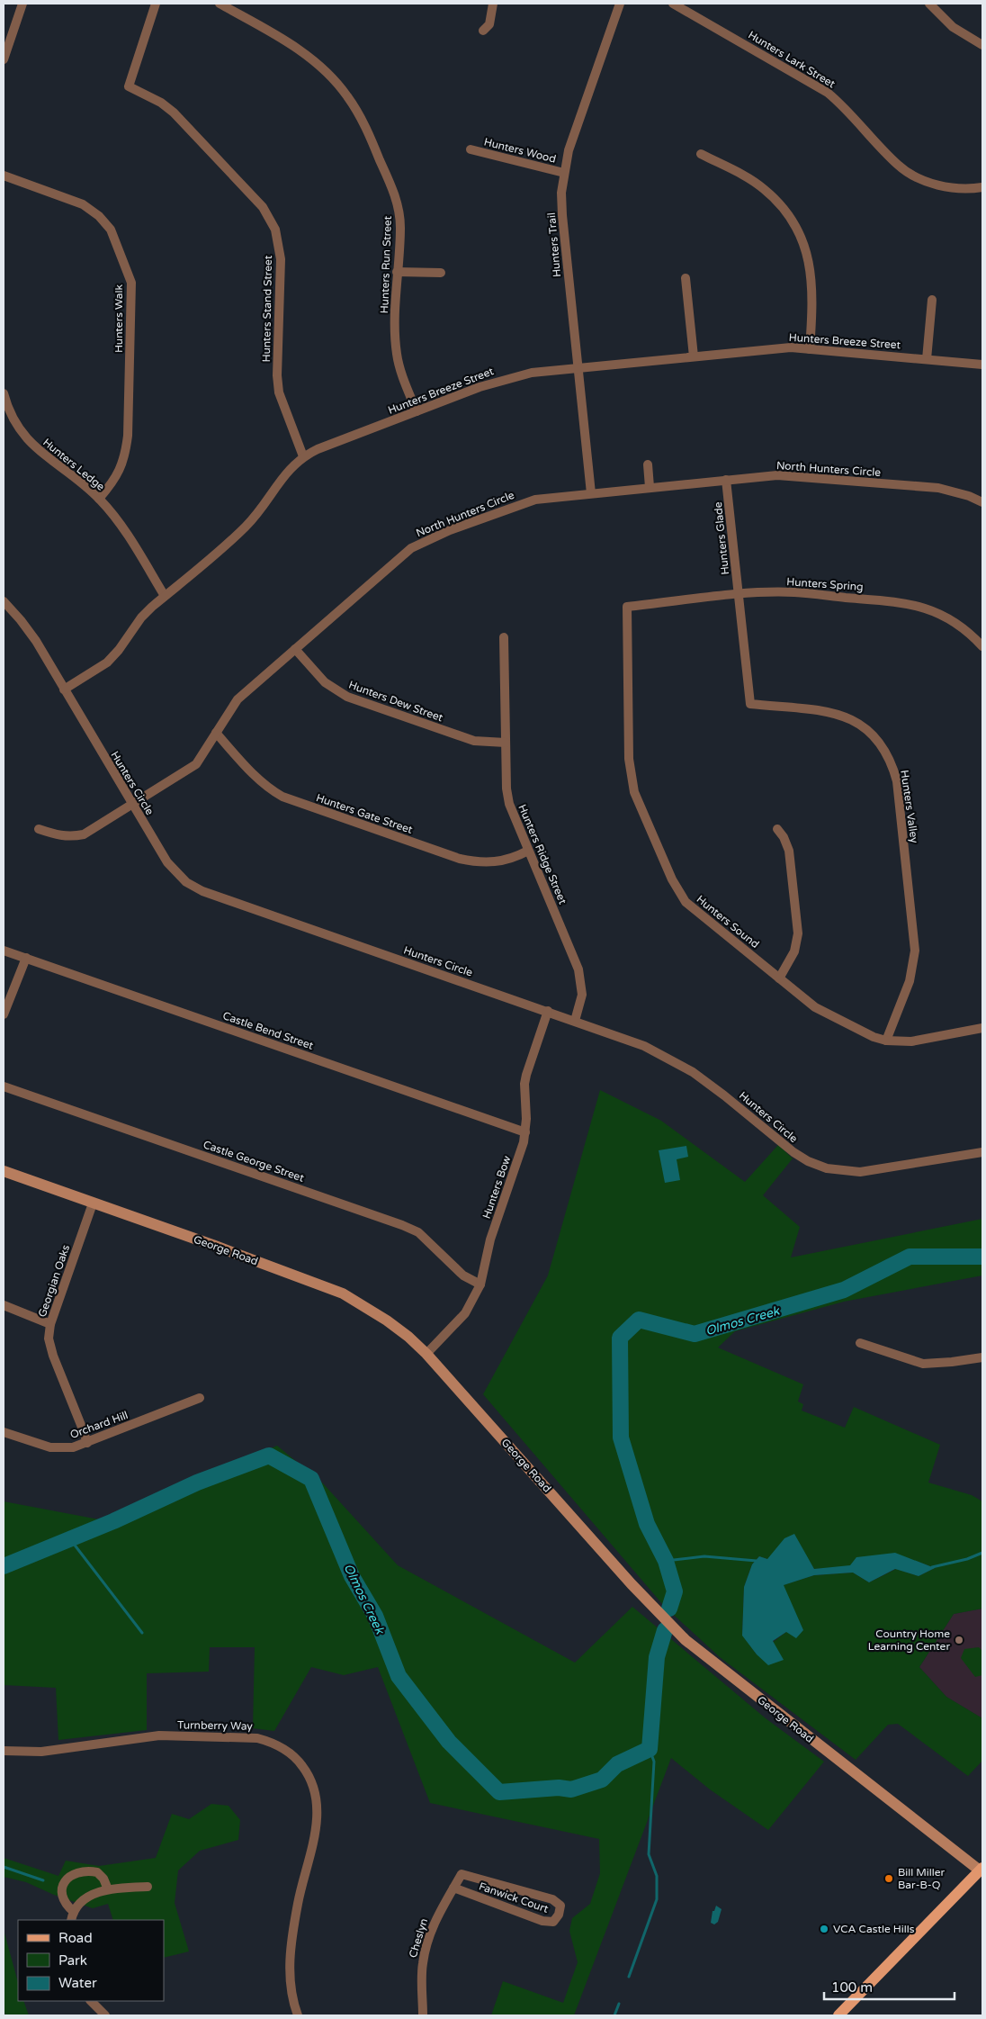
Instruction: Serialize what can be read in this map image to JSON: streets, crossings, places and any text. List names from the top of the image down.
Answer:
{
  "streets": {
    "street": [
      "Hunters Lark Street",
      "Hunters Wood",
      "Hunters Trail",
      "Hunters Run Street",
      "Hunters Stand Street",
      "Hunters Walk",
      "Hunters Breeze Street",
      "Hunters Ledge",
      "North Hunters Circle",
      "Hunters Glade",
      "Hunters Spring",
      "Hunters Dew Street",
      "Hunters Circle",
      "Hunters Valley",
      "Hunters Gate Street",
      "Hunters Ridge Street",
      "Hunters Sound",
      "Castle Bend Street",
      "Castle George Street",
      "Hunters Bow",
      "George Road",
      "Georgian Oaks",
      "Orchard Hill",
      "Turnberry Way",
      "Fanwick Court",
      "Cheslyn"
    ]
  },
  "crossings": [
    ["Hunters Wood", "Hunters Trail"],
    ["Hunters Trail", "Hunters Breeze Street"],
    ["Hunters Trail", "North Hunters Circle"],
    ["Hunters Run Street", "Hunters Breeze Street"],
    ["Hunters Stand Street", "Hunters Breeze Street"],
    ["Hunters Walk", "Hunters Ledge"],
    ["Hunters Breeze Street", "Hunters Ledge"],
    ["Hunters Breeze Street", "Hunters Circle"],
    ["North Hunters Circle", "Hunters Glade"],
    ["North Hunters Circle", "Hunters Dew Street"],
    ["North Hunters Circle", "Hunters Circle"],
    ["North Hunters Circle", "Hunters Gate Street"],
    ["Hunters Glade", "Hunters Spring"],
    ["Hunters Glade", "Hunters Valley"],
    ["Hunters Spring", "Hunters Valley"],
    ["Hunters Spring", "Hunters Sound"],
    ["Hunters Dew Street", "Hunters Ridge Street"],
    ["Hunters Circle", "Hunters Ridge Street"],
    ["Hunters Circle", "Hunters Bow"],
    ["Hunters Valley", "Hunters Sound"],
    ["Hunters Gate Street", "Hunters Ridge Street"],
    ["Castle Bend Street", "Hunters Bow"],
    ["Castle George Street", "Hunters Bow"],
    ["Hunters Bow", "George Road"],
    ["George Road", "Georgian Oaks"],
    ["Georgian Oaks", "Orchard Hill"],
    ["Fanwick Court", "Cheslyn"]
  ],
  "water": ["Olmos Creek"],
  "places": ["Country Home Learning Center", "Bill Miller Bar-B-Q", "VCA Castle Hills"],
  "legend": ["Road", "Park", "Water"],
  "scale_bar": "100 m"
}
